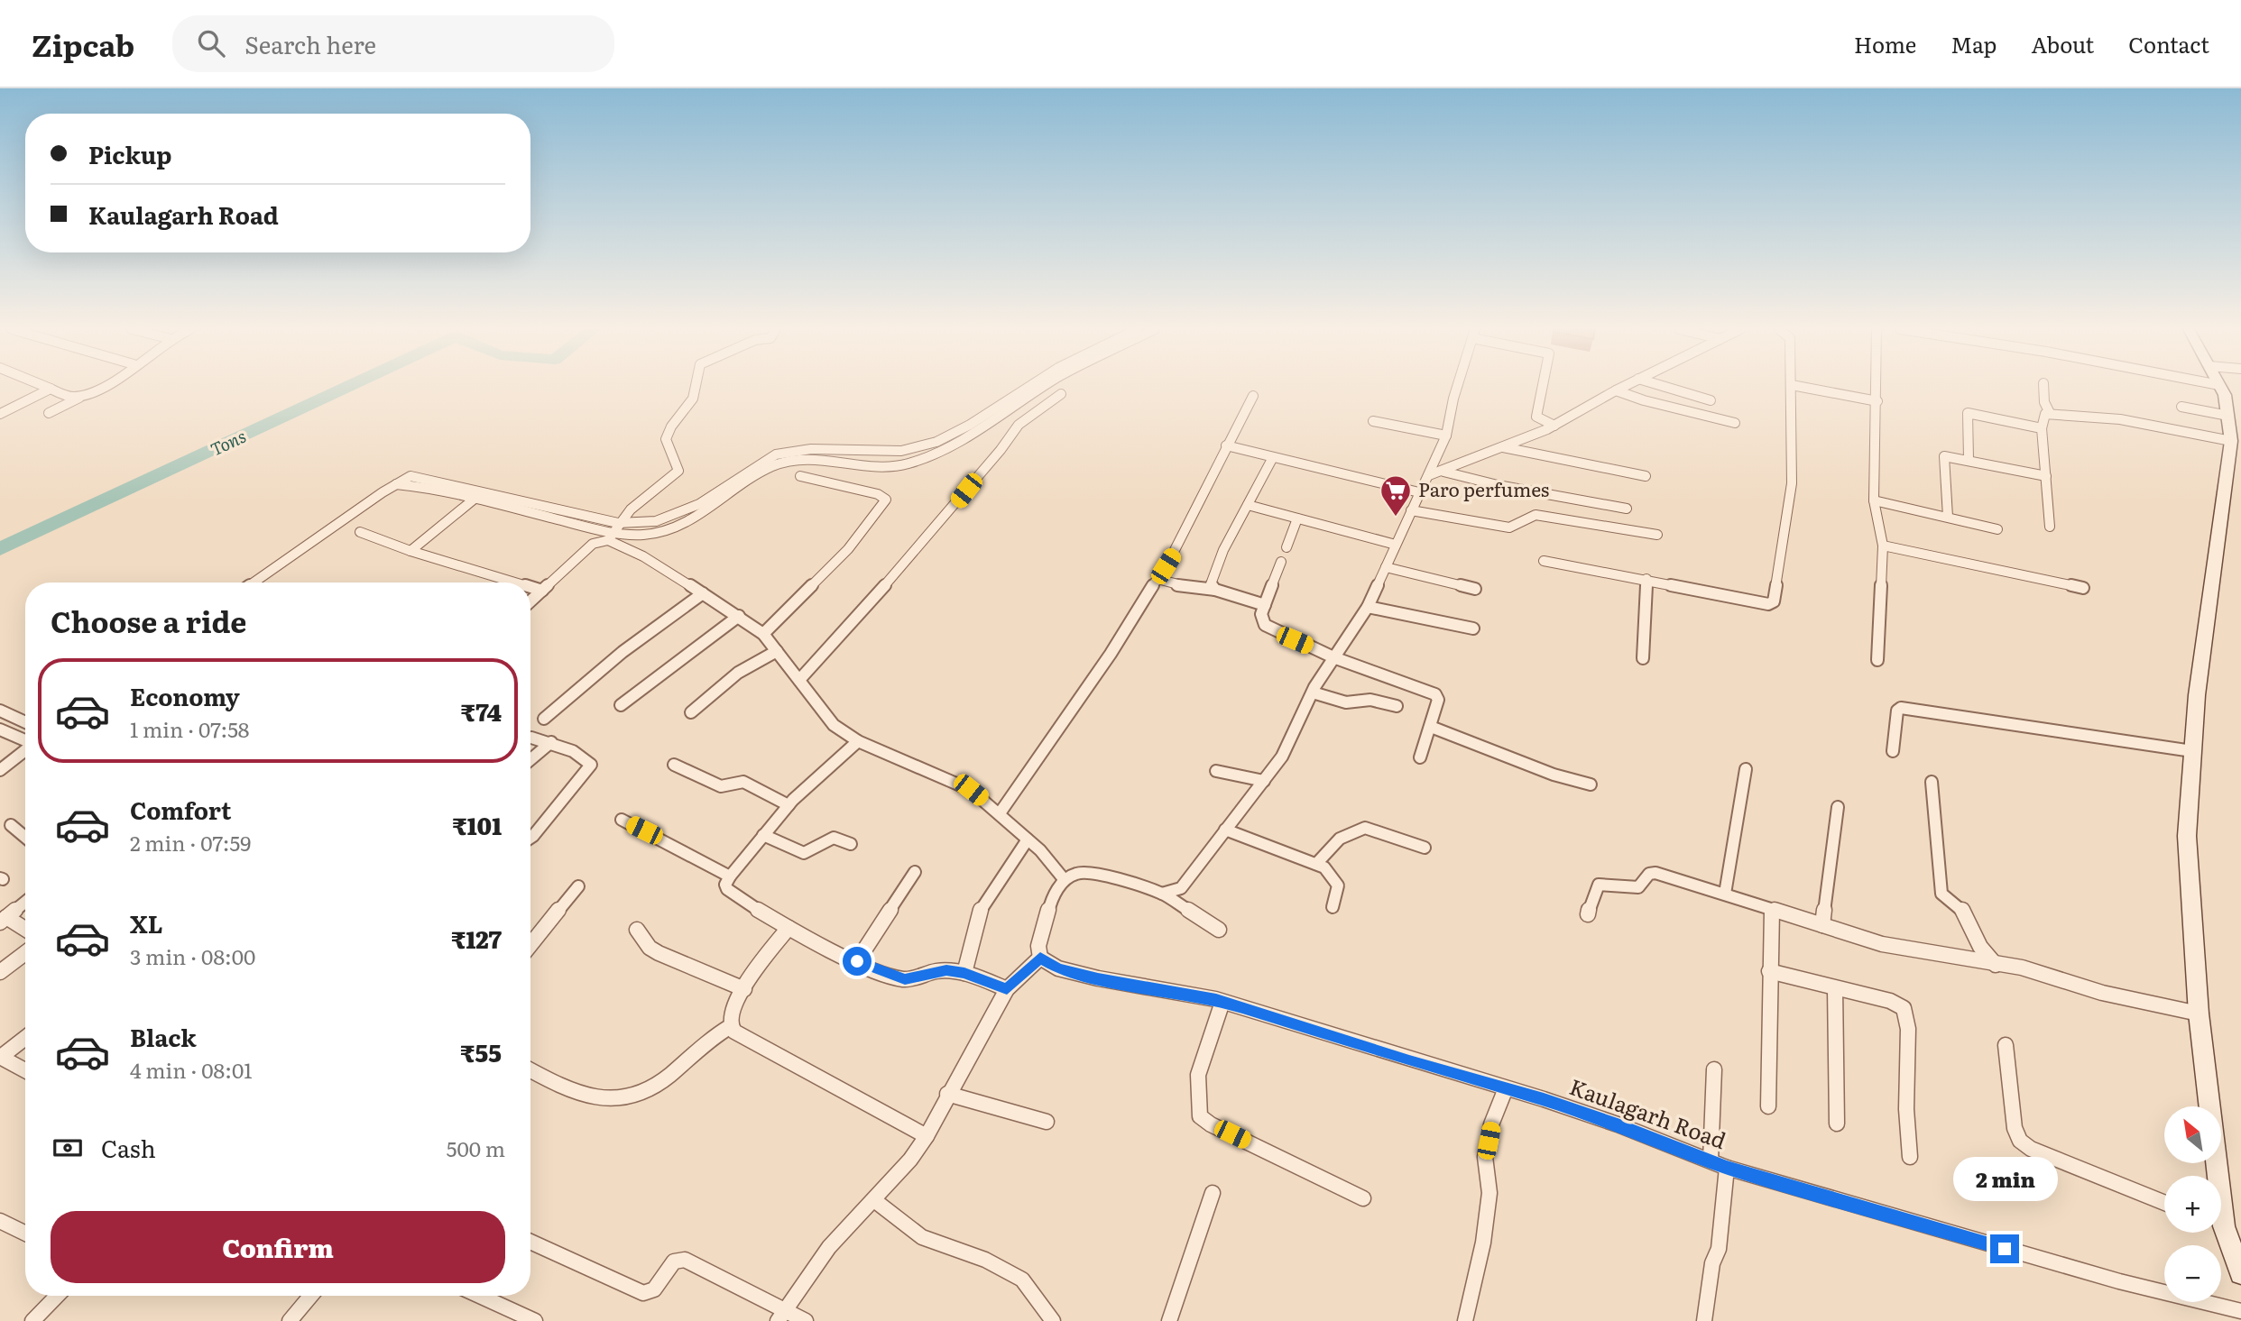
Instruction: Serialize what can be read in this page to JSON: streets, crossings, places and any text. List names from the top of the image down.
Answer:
{
  "streets": {
    "street": ["Kaulagarh Road"]
  },
  "water": ["Tons"],
  "places": {
    "supermarket": ["Paro perfumes"]
  },
  "north": "top left",
  "page": {
    "header": "Zipcab",
    "search": "Search here",
    "nav": [
      "Home",
      "Map",
      "About",
      "Contact"
    ],
    "banner": ["Pickup", "Kaulagarh Road"],
    "heading": "Choose a ride",
    "list": [
      {
        "name": "Economy",
        "note": "1 min · 07:58",
        "value": "₹74"
      },
      {
        "name": "Comfort",
        "note": "2 min · 07:59",
        "value": "₹101"
      },
      {
        "name": "XL",
        "note": "3 min · 08:00",
        "value": "₹127"
      },
      {
        "name": "Black",
        "note": "4 min · 08:01",
        "value": "₹55"
      }
    ],
    "map_buttons": ["+", "−"],
    "pay": ["Cash", "500 m"],
    "bubble": "2 min",
    "buttons": "Confirm"
  }
}
